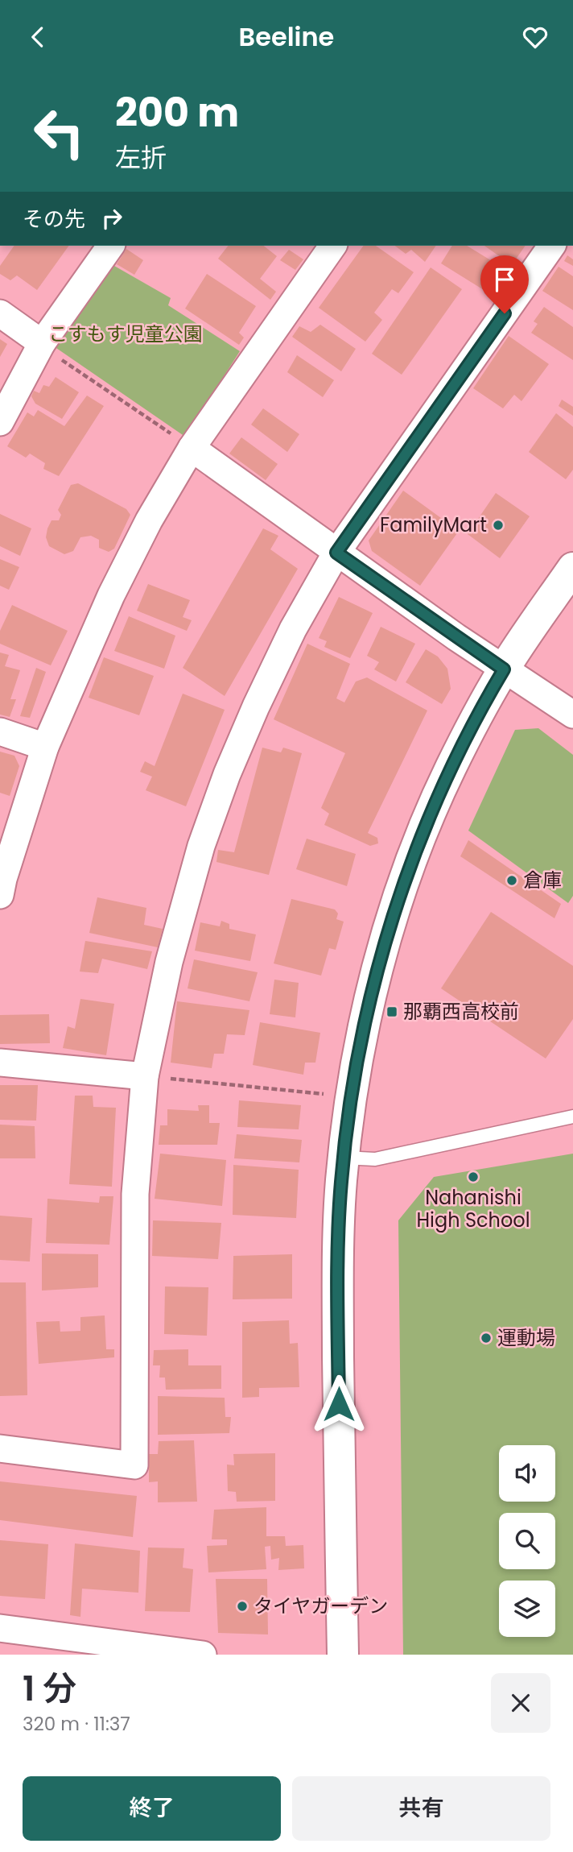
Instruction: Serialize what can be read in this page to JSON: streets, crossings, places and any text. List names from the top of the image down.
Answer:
{
  "parks": ["こすもす児童公園"],
  "places": {
    "other": [
      "FamilyMart",
      "倉庫",
      "Nahanishi High School",
      "運動場",
      "タイヤガーデン"
    ],
    "transit": ["那覇西高校前"]
  },
  "page": {
    "header": "Beeline",
    "turn": ["200 m", "左折"],
    "then": "その先",
    "heading": ["1 分", "320 m · 11:37"],
    "buttons": ["終了", "共有"]
  }
}
